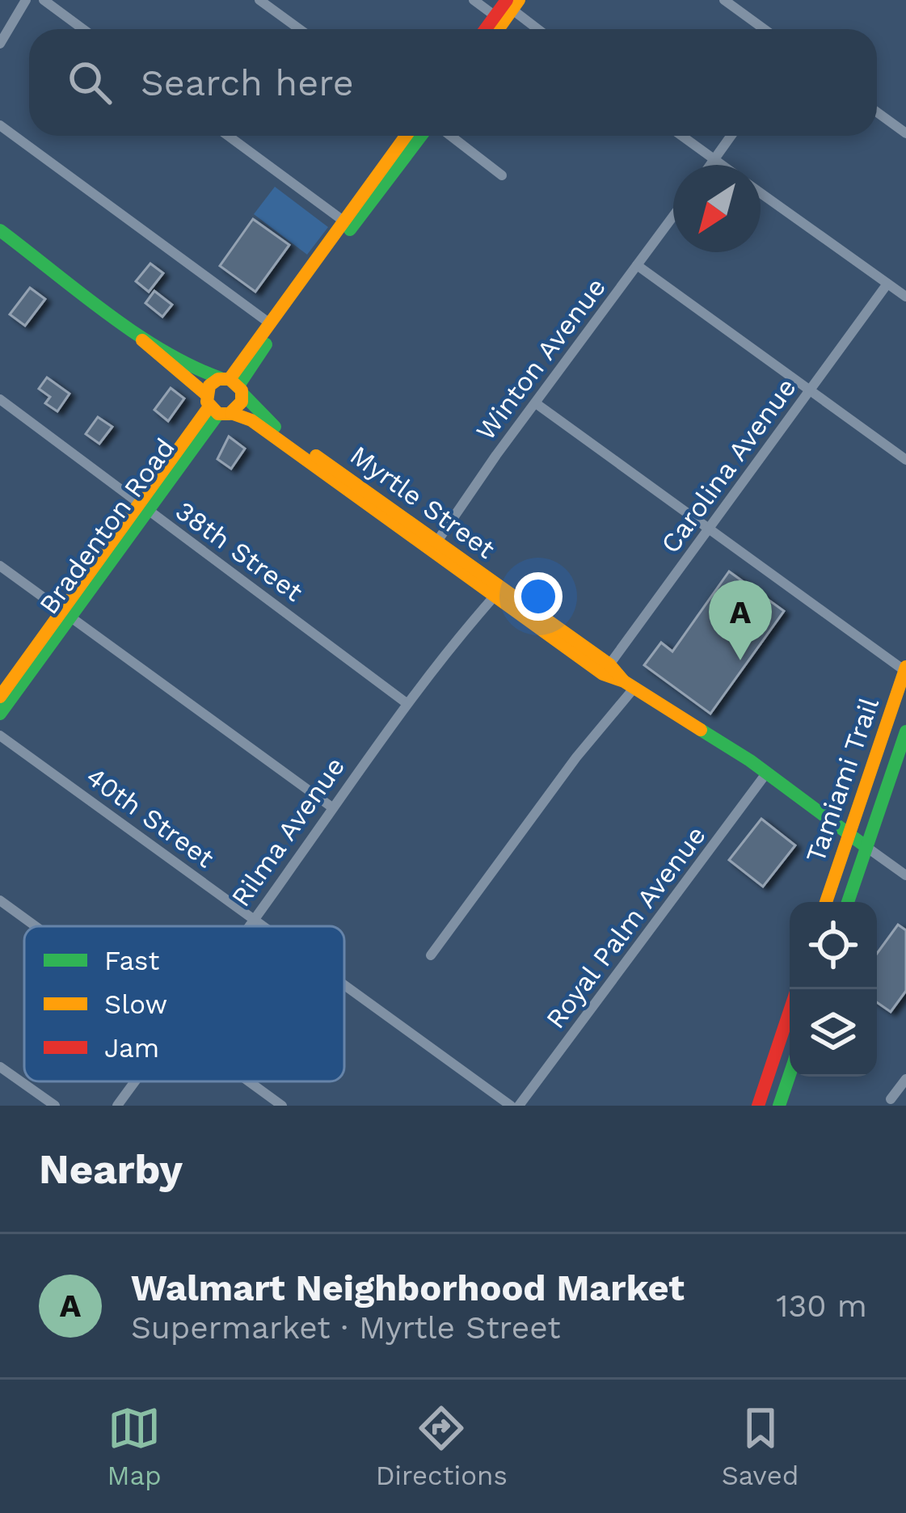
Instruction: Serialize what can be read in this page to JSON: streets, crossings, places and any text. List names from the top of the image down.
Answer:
{
  "streets": {
    "street": [
      "Winton Avenue",
      "Carolina Avenue",
      "Myrtle Street",
      "Bradenton Road",
      "38th Street",
      "Tamiami Trail",
      "40th Street",
      "Rilma Avenue",
      "Royal Palm Avenue"
    ]
  },
  "crossings": [
    ["Winton Avenue", "Myrtle Street"],
    ["Carolina Avenue", "Myrtle Street"],
    ["Myrtle Street", "Bradenton Road"],
    ["Myrtle Street", "Tamiami Trail"],
    ["Myrtle Street", "Rilma Avenue"],
    ["Myrtle Street", "Royal Palm Avenue"],
    ["Bradenton Road", "38th Street"],
    ["38th Street", "Rilma Avenue"],
    ["40th Street", "Rilma Avenue"]
  ],
  "legend": ["Fast", "Slow", "Jam"],
  "north": "bottom left",
  "page": {
    "search": "Search here",
    "pins": "A",
    "heading": "Nearby",
    "list": [
      {
        "mark": "A",
        "name": "Walmart Neighborhood Market",
        "note": "Supermarket · Myrtle Street",
        "value": "130 m"
      }
    ],
    "nav": ["Map", "Directions", "Saved"]
  }
}
